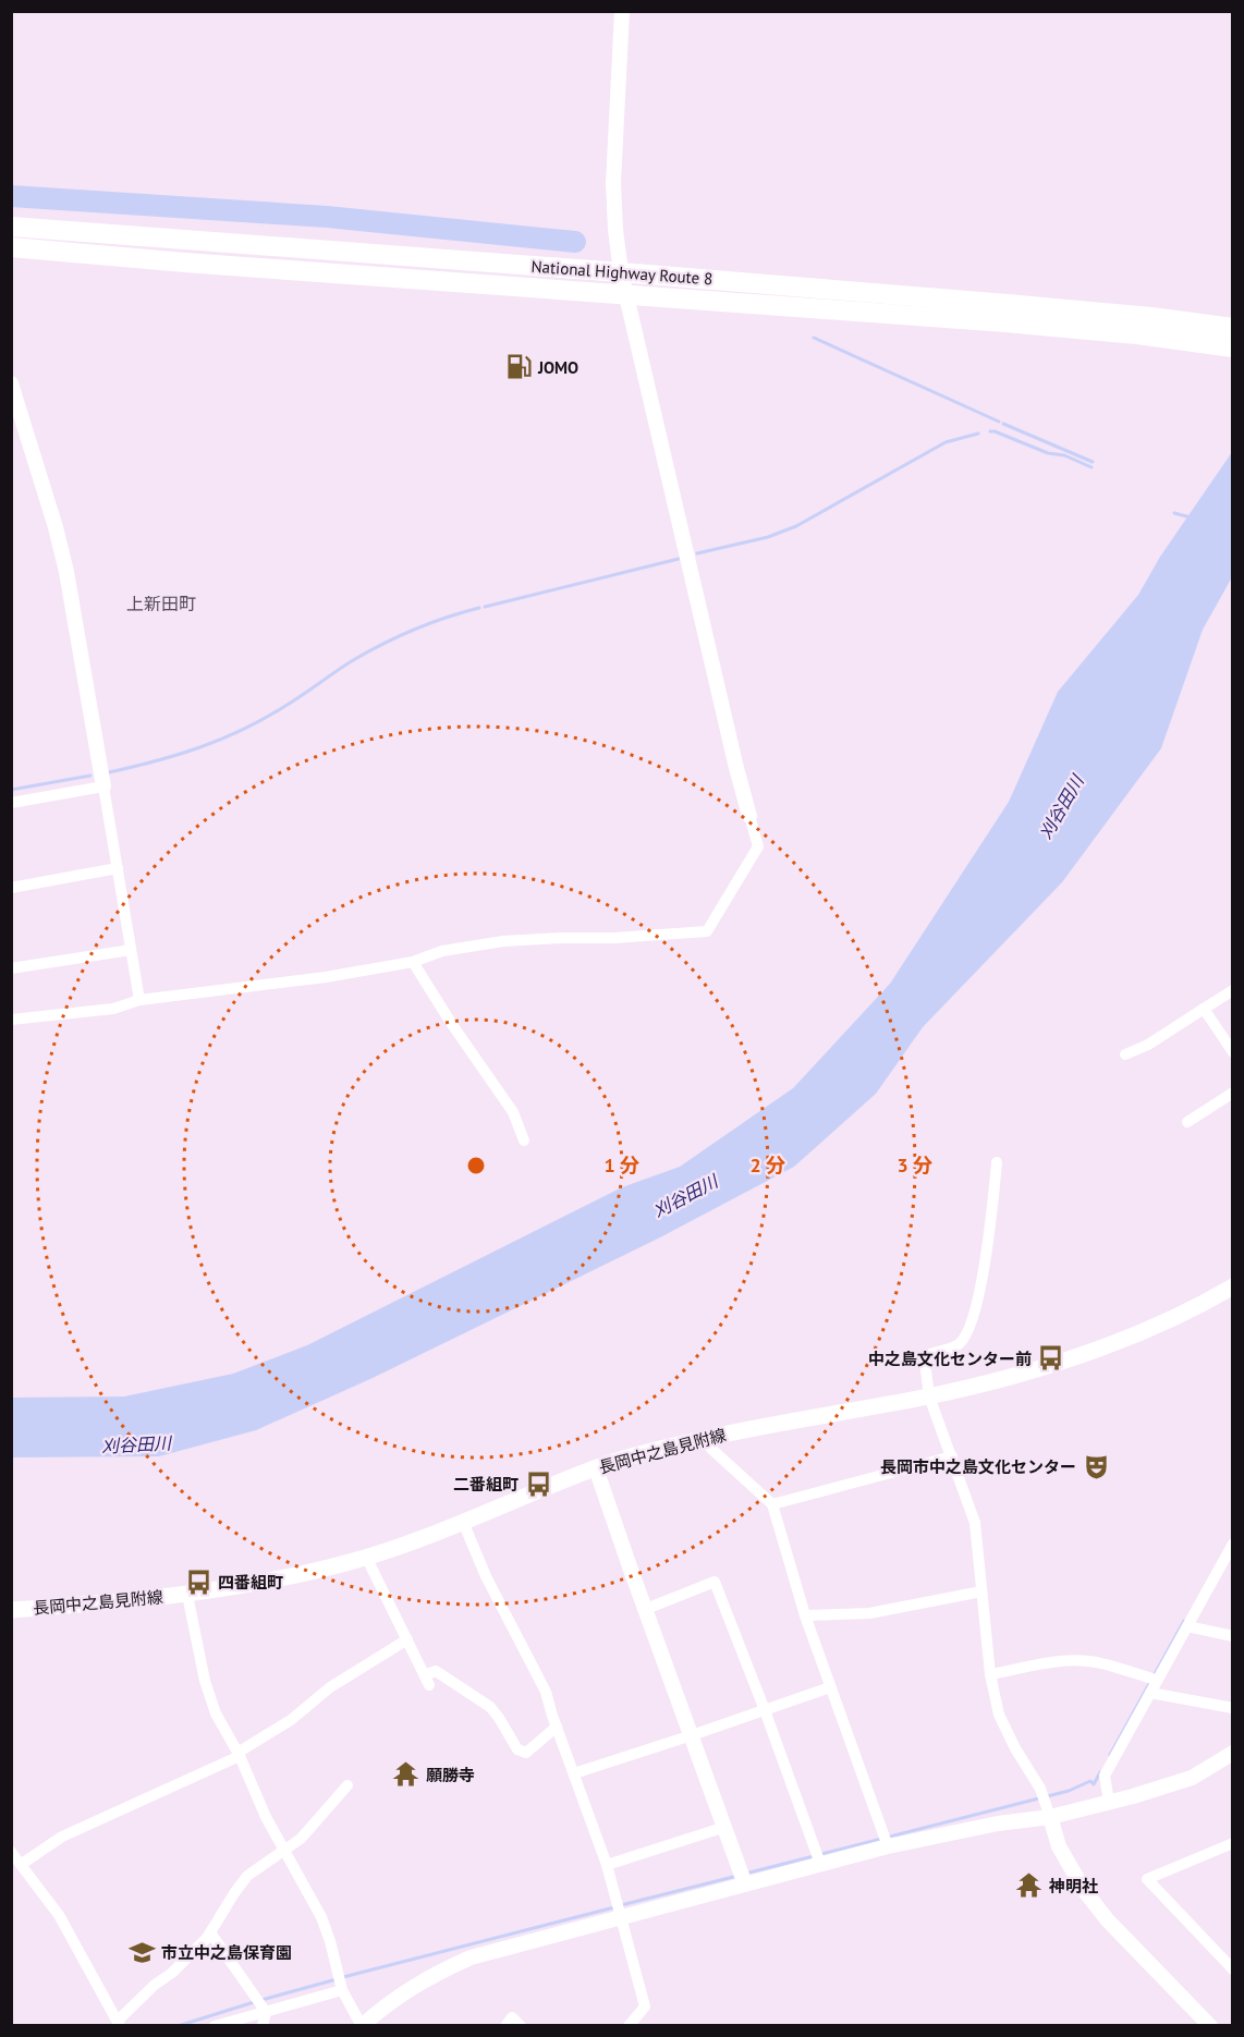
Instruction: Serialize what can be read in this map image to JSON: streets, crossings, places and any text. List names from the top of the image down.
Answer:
{
  "streets": {
    "highway": ["National Highway Route 8"],
    "main road": ["長岡中之島見附線"]
  },
  "districts": ["上新田町"],
  "water": ["刈谷田川"],
  "places": {
    "fuel station": ["JOMO"],
    "bus stop": ["中之島文化センター前", "二番組町", "四番組町"],
    "theatre": ["長岡市中之島文化センター"],
    "temple": ["願勝寺", "神明社"],
    "school or university": ["市立中之島保育園"]
  },
  "rings": ["1 分", "2 分", "3 分"]
}
